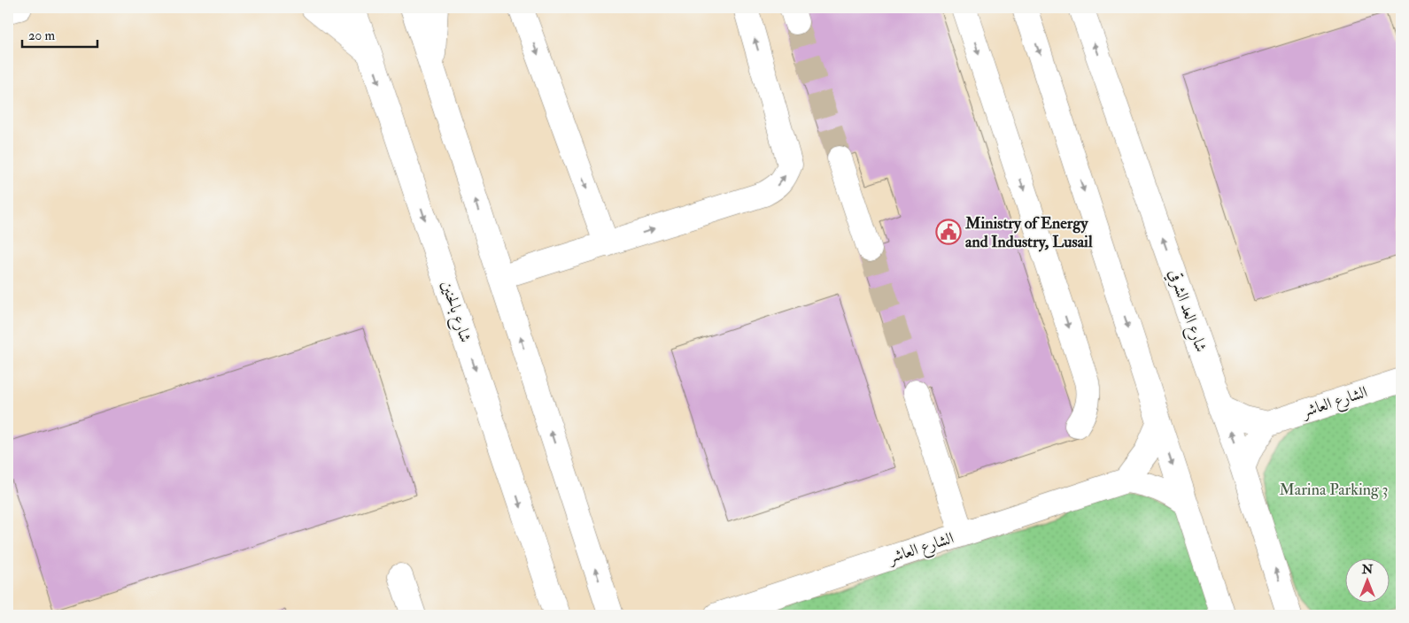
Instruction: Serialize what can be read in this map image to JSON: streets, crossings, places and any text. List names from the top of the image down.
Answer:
{
  "streets": {
    "street": ["شارع العد الشرقي", "شارع بالحنين", "الشارع العاشر"]
  },
  "crossings": [
    ["شارع العد الشرقي", "الشارع العاشر"]
  ],
  "parks": ["Marina Parking 3"],
  "places": {
    "public building": ["Ministry of Energy and Industry, Lusail"]
  },
  "scale_bar": "20 m",
  "north": "top"
}
